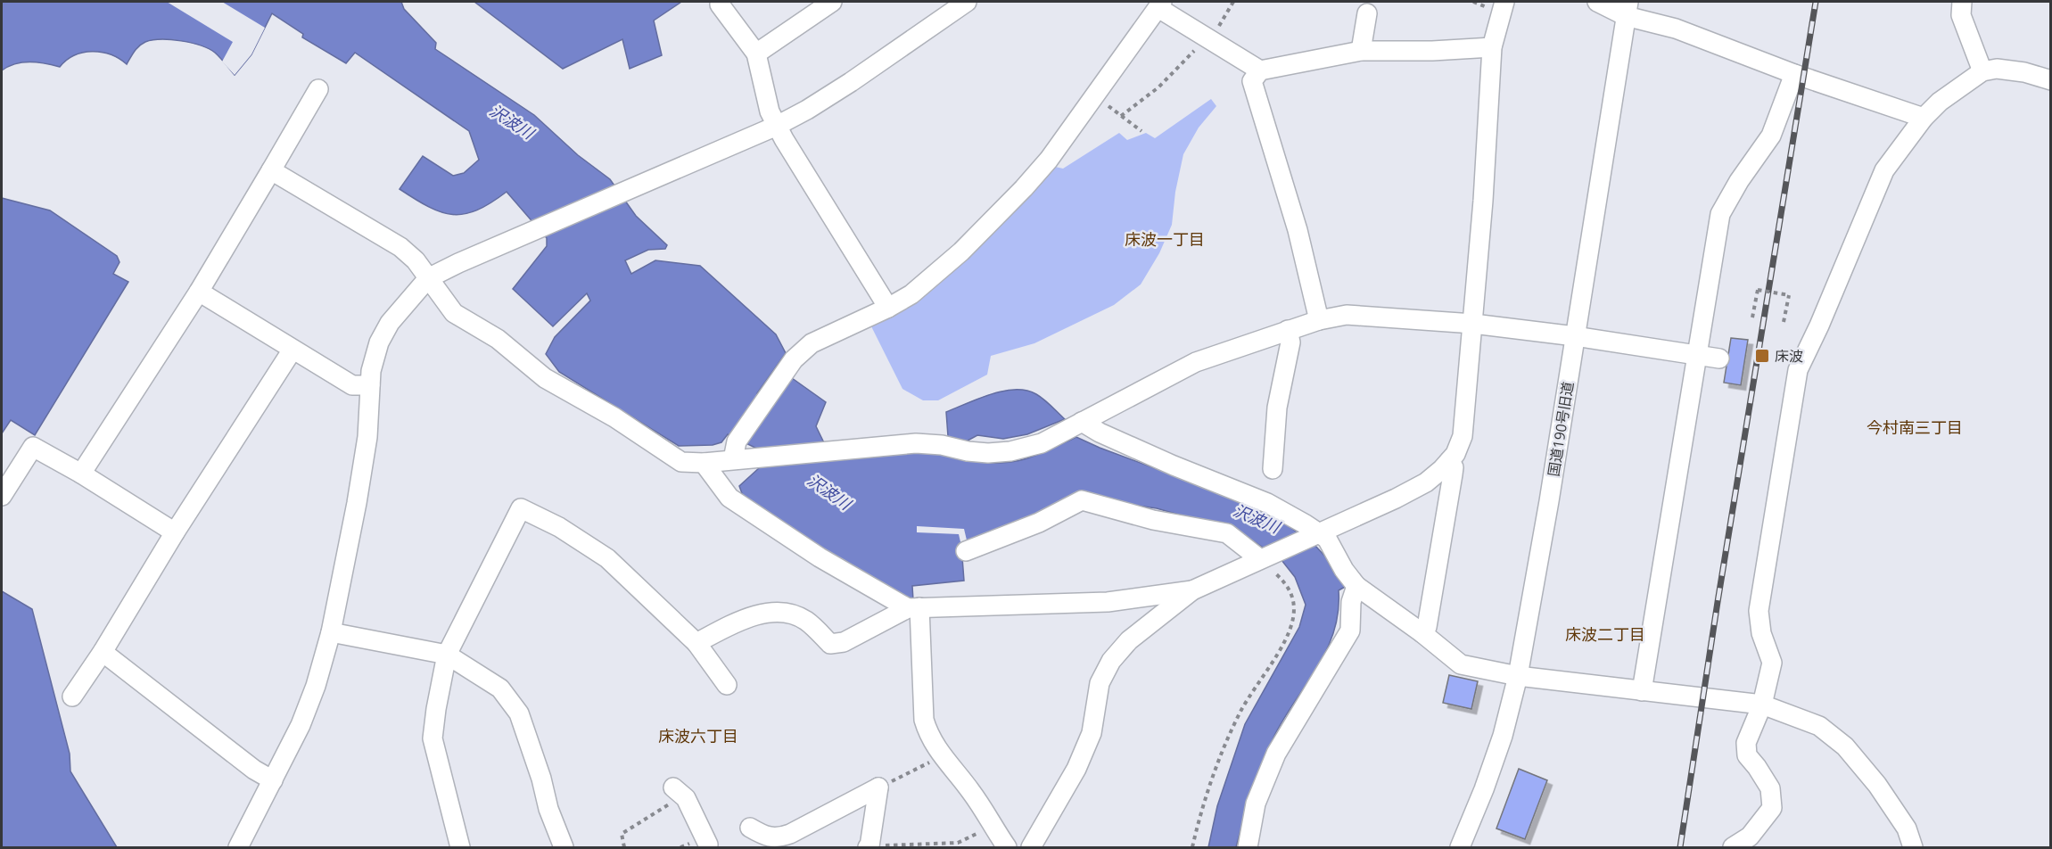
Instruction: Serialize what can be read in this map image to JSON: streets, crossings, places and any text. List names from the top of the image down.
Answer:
{
  "streets": {
    "street": ["国道190号旧道"]
  },
  "districts": [
    "床波一丁目",
    "今村南三丁目",
    "床波二丁目",
    "床波六丁目"
  ],
  "water": ["沢波川"],
  "places": {
    "transit": ["床波"]
  }
}
